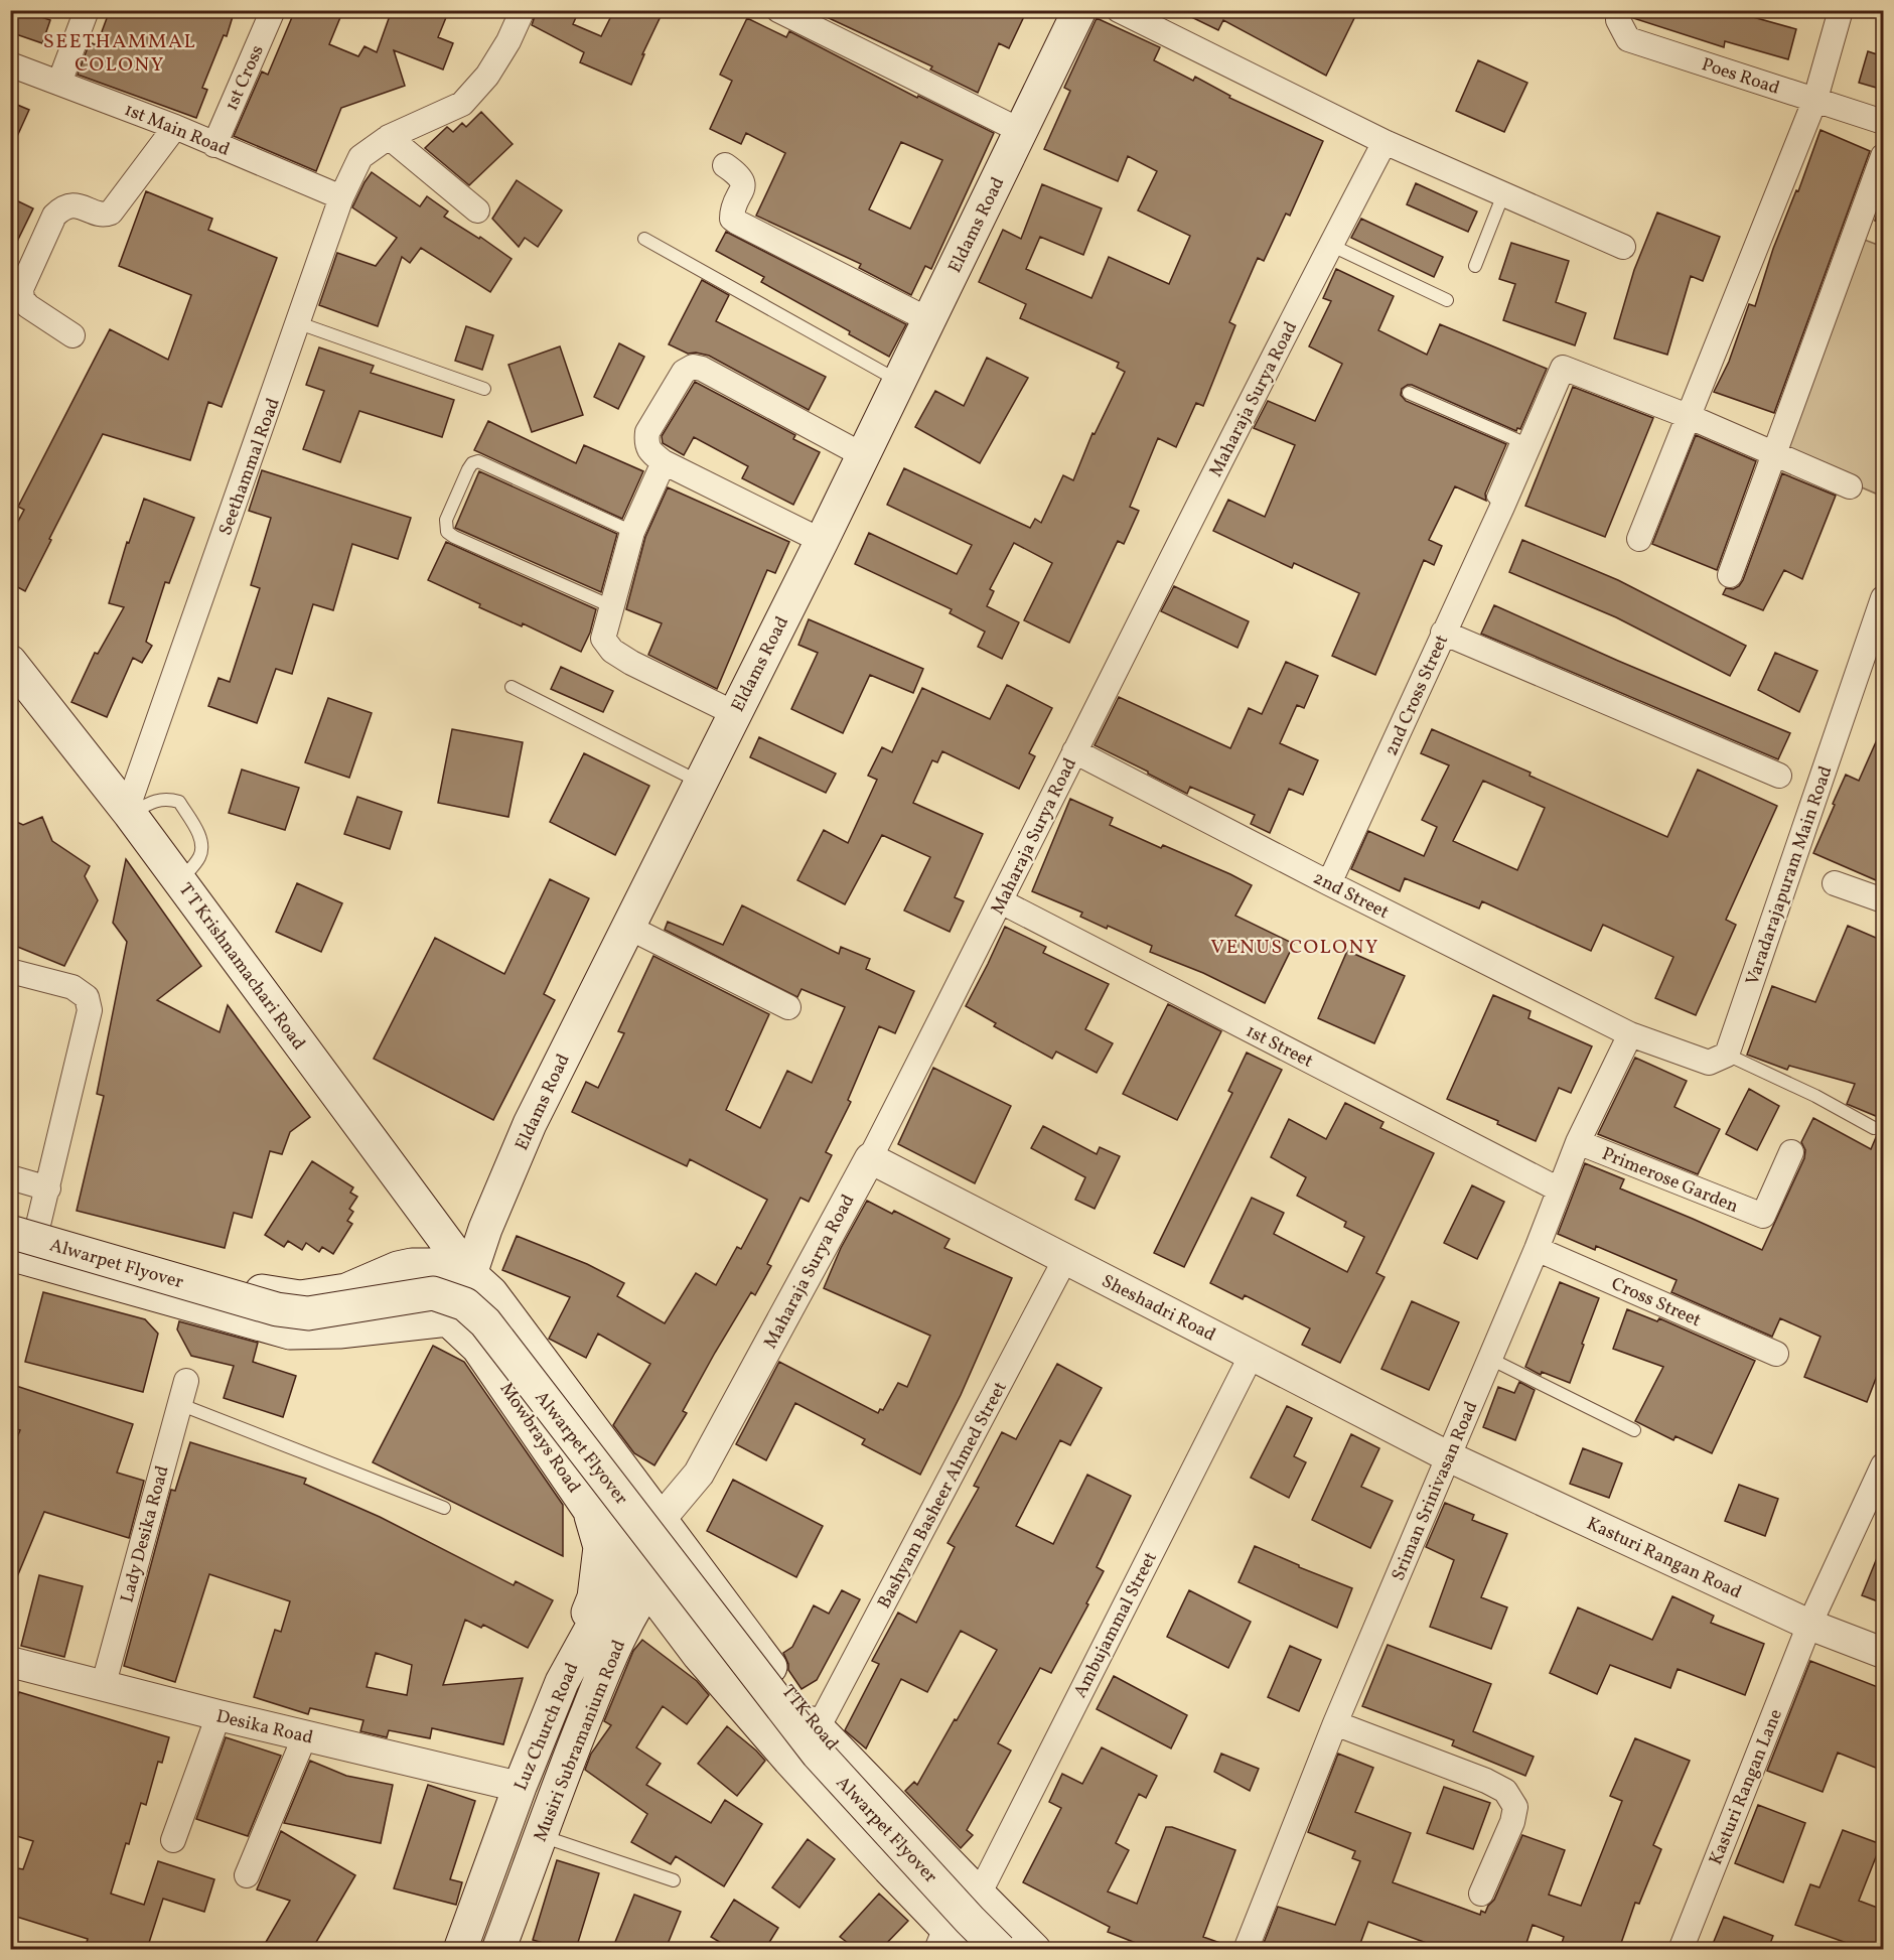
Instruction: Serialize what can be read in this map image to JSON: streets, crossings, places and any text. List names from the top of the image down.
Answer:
{
  "streets": {
    "main road": [
      "Eldams Road",
      "T T Krishnamachari Road",
      "Alwarpet Flyover",
      "Mowbrays Road",
      "TTK Road",
      "Luz Church Road",
      "Musiri Subramanium Road"
    ],
    "street": [
      "Poes Road",
      "1st Cross",
      "1st Main Road",
      "Maharaja Surya Road",
      "Seethammal Road",
      "2nd Cross Street",
      "Varadarajapuram Main Road",
      "2nd Street",
      "1st Street",
      "Primerose Garden",
      "Cross Street",
      "Sheshadri Road",
      "Sriman Srinivasan Road",
      "Bashyam Basheer Ahmed Street",
      "Lady Desika Road",
      "Kasturi Rangan Road",
      "Ambujammal Street",
      "Desika Road",
      "Kasturi Rangan Lane"
    ]
  },
  "crossings": [
    ["1st Cross", "1st Main Road"],
    ["1st Main Road", "Seethammal Road"],
    ["Eldams Road", "T T Krishnamachari Road"],
    ["Eldams Road", "Mowbrays Road"],
    ["Maharaja Surya Road", "2nd Street"],
    ["Maharaja Surya Road", "1st Street"],
    ["Maharaja Surya Road", "Sheshadri Road"],
    ["Maharaja Surya Road", "TTK Road"],
    ["Maharaja Surya Road", "Musiri Subramanium Road"],
    ["Seethammal Road", "T T Krishnamachari Road"],
    ["2nd Cross Street", "2nd Street"],
    ["2nd Street", "Sriman Srinivasan Road"],
    ["1st Street", "Sriman Srinivasan Road"],
    ["Primerose Garden", "Sriman Srinivasan Road"],
    ["Cross Street", "Sriman Srinivasan Road"],
    ["Sheshadri Road", "Sriman Srinivasan Road"],
    ["Sheshadri Road", "Bashyam Basheer Ahmed Street"],
    ["Sheshadri Road", "Kasturi Rangan Road"],
    ["Sheshadri Road", "Ambujammal Street"],
    ["Mowbrays Road", "Luz Church Road"],
    ["Mowbrays Road", "Musiri Subramanium Road"],
    ["Sriman Srinivasan Road", "Kasturi Rangan Road"],
    ["Bashyam Basheer Ahmed Street", "TTK Road"],
    ["Lady Desika Road", "Desika Road"],
    ["Kasturi Rangan Road", "Kasturi Rangan Lane"],
    ["Ambujammal Street", "TTK Road"],
    ["TTK Road", "Musiri Subramanium Road"],
    ["Desika Road", "Luz Church Road"],
    ["Luz Church Road", "Musiri Subramanium Road"]
  ],
  "districts": ["SEETHAMMAL COLONY", "VENUS COLONY"]
}
